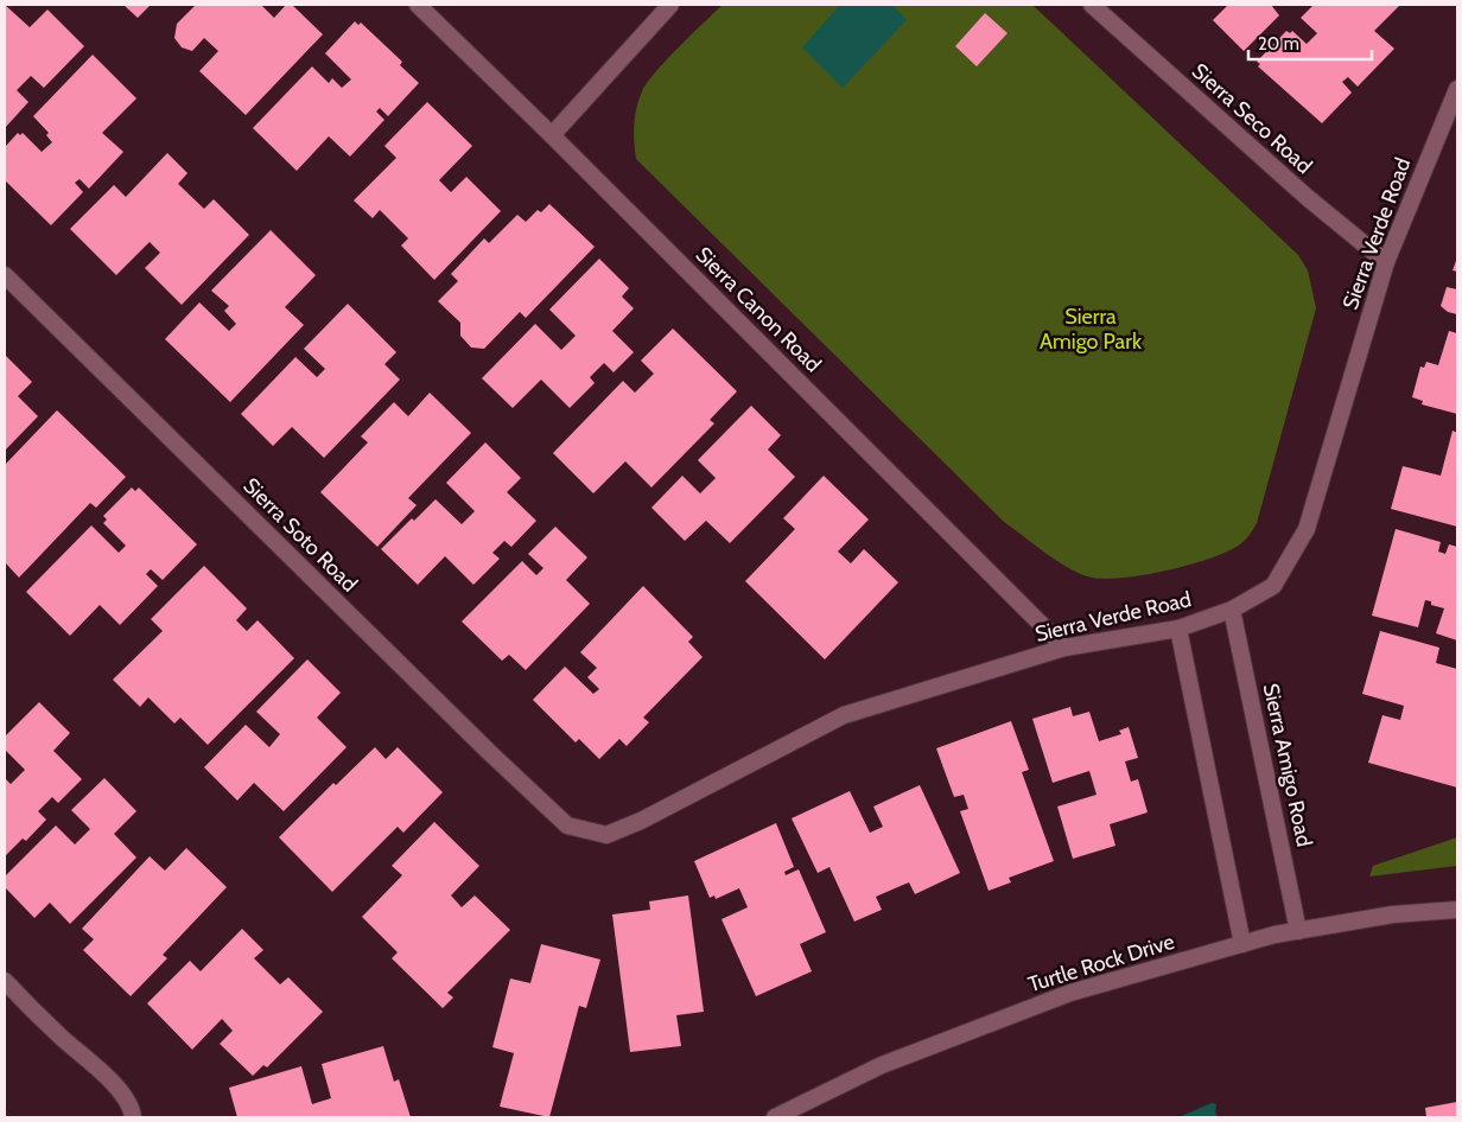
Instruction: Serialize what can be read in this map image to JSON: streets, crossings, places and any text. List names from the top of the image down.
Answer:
{
  "streets": {
    "street": [
      "Sierra Seco Road",
      "Sierra Verde Road",
      "Sierra Canon Road",
      "Sierra Soto Road",
      "Sierra Amigo Road",
      "Turtle Rock Drive"
    ]
  },
  "crossings": [
    ["Sierra Seco Road", "Sierra Verde Road"],
    ["Sierra Verde Road", "Sierra Canon Road"],
    ["Sierra Verde Road", "Sierra Soto Road"],
    ["Sierra Verde Road", "Sierra Amigo Road"],
    ["Sierra Amigo Road", "Turtle Rock Drive"]
  ],
  "parks": ["Sierra Amigo Park"],
  "scale_bar": "20 m"
}
